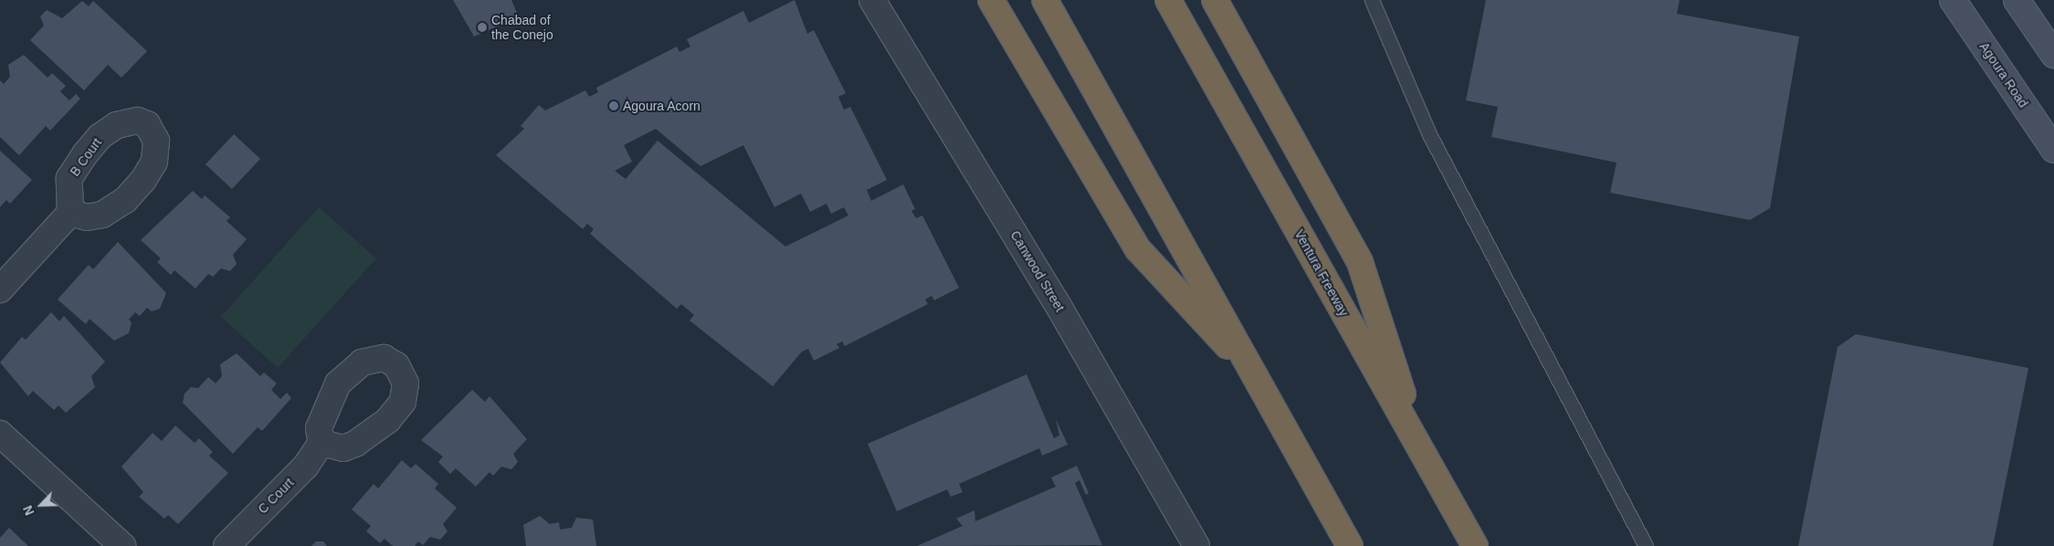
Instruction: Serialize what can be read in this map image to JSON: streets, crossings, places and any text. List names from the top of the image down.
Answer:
{
  "streets": {
    "highway": ["Ventura Freeway"],
    "main road": ["Agoura Road"],
    "street": ["Canwood Street", "C Court"]
  },
  "places": ["Chabad of the Conejo", "Agoura Acorn"],
  "north": "bottom left"
}
